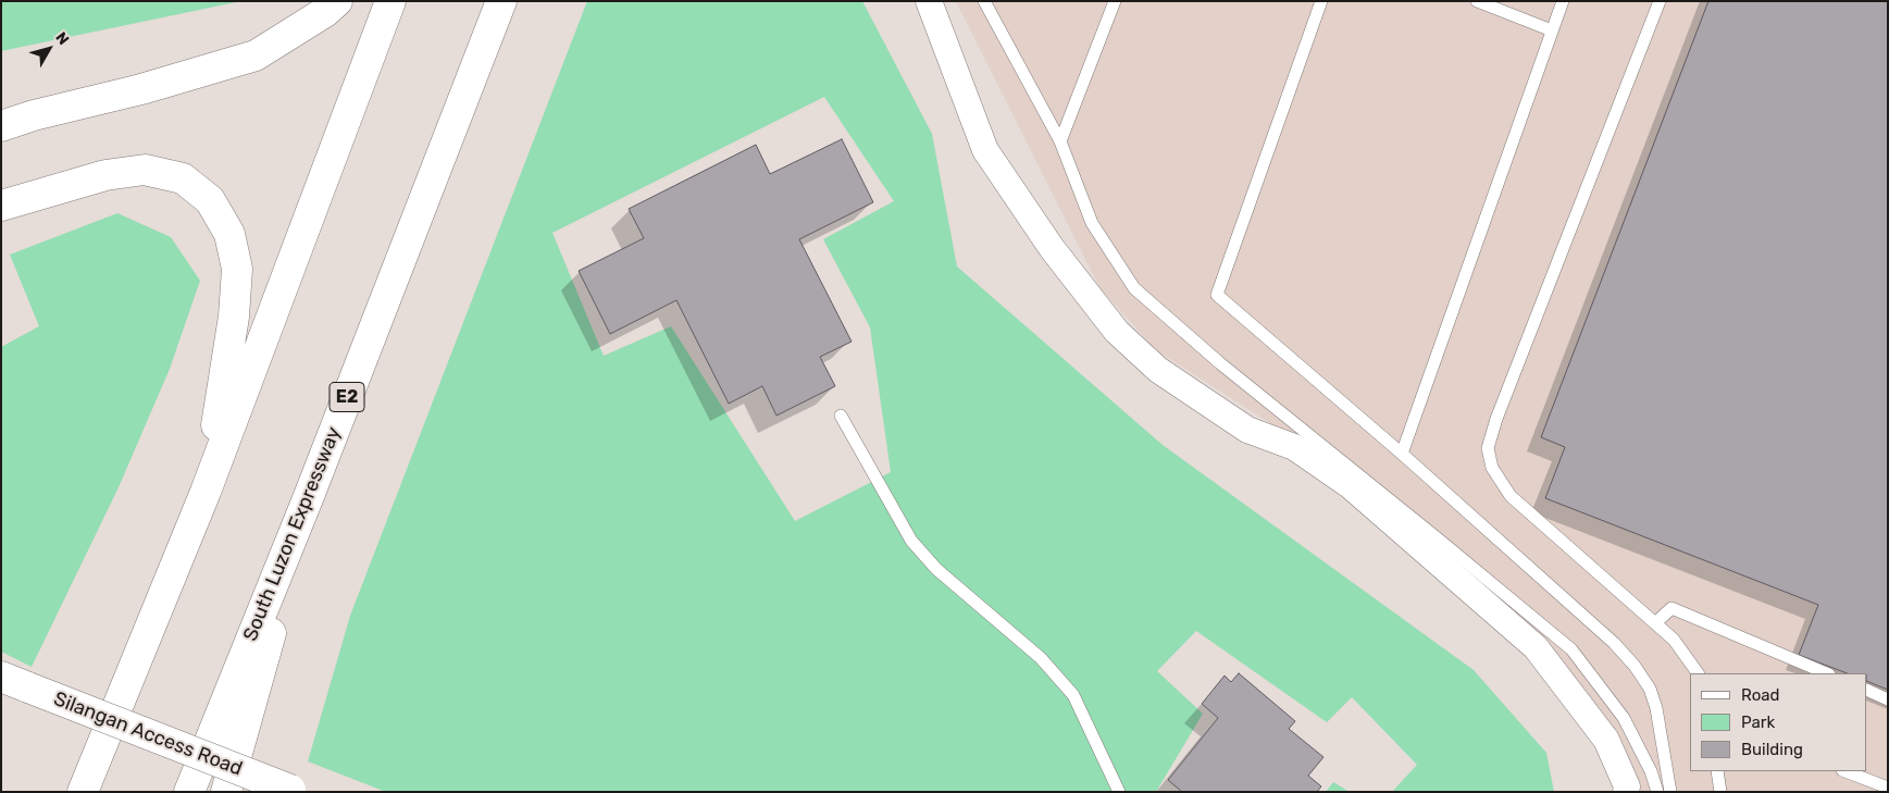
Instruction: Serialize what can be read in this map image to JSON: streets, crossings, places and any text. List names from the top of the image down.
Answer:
{
  "streets": {
    "main road": ["E2", "South Luzon Expressway", "Silangan Access Road"]
  },
  "legend": ["Road", "Park", "Building"],
  "north": "top right"
}
